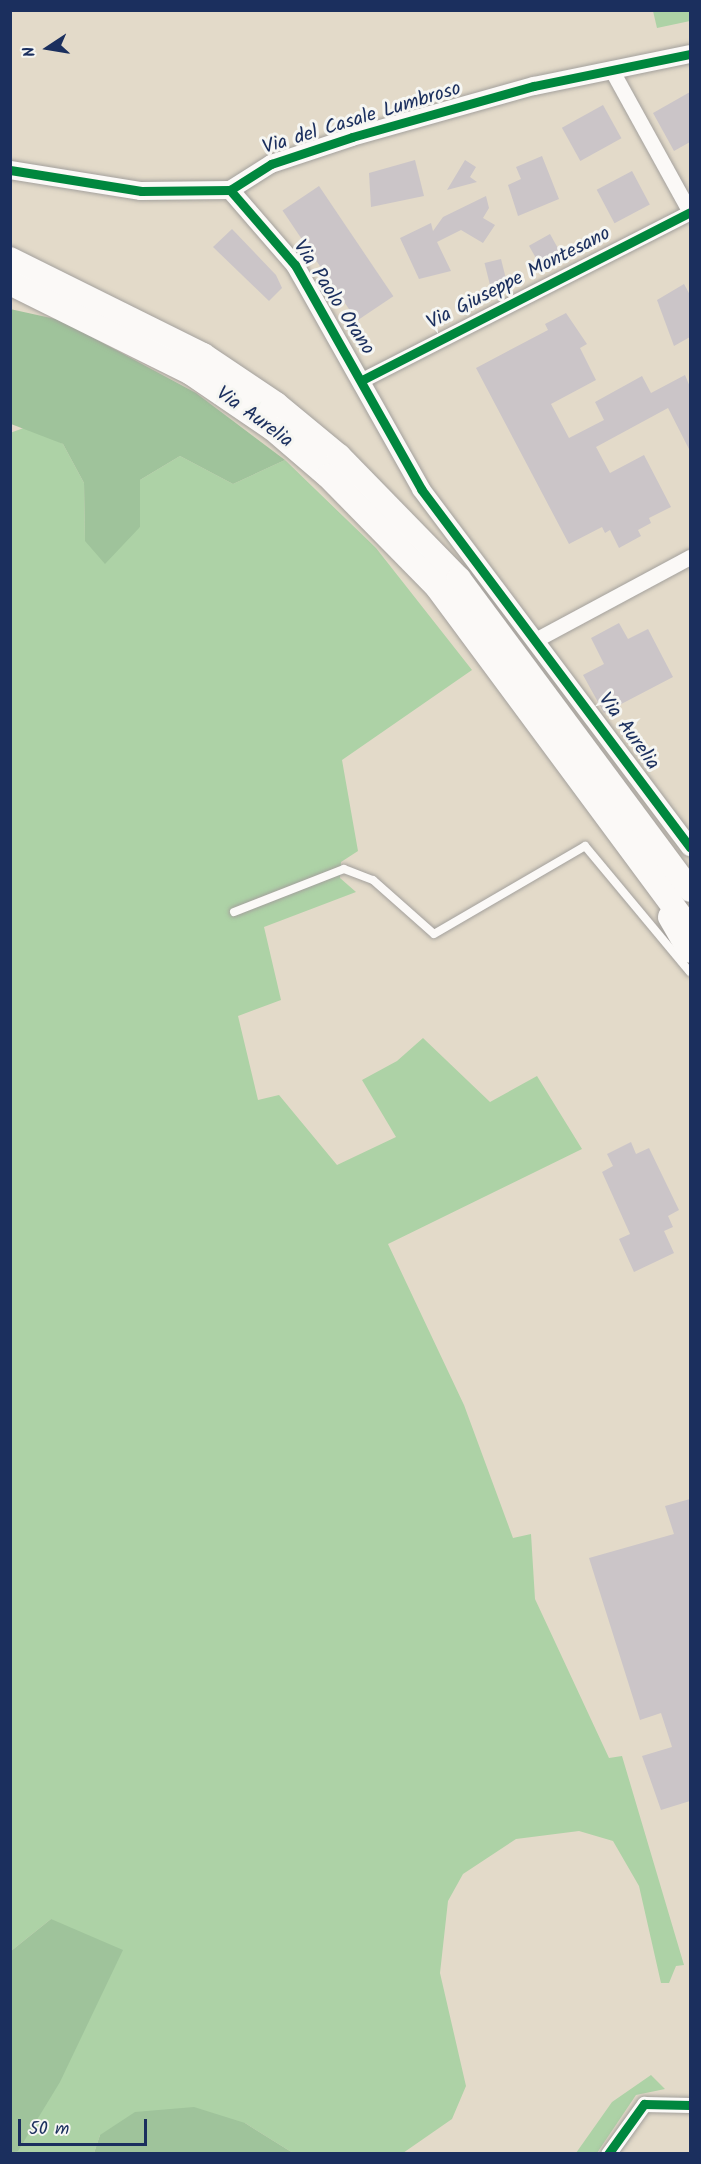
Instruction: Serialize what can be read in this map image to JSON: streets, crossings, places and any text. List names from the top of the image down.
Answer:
{
  "streets": {
    "highway": ["Via Aurelia"],
    "street": ["Via del Casale Lumbroso", "Via Giuseppe Montesano", "Via Paolo Orano"]
  },
  "crossings": [
    ["Via del Casale Lumbroso", "Via Paolo Orano"],
    ["Via Giuseppe Montesano", "Via Paolo Orano"],
    ["Via Paolo Orano", "Via Aurelia"]
  ],
  "scale_bar": "50 m",
  "north": "left"
}
